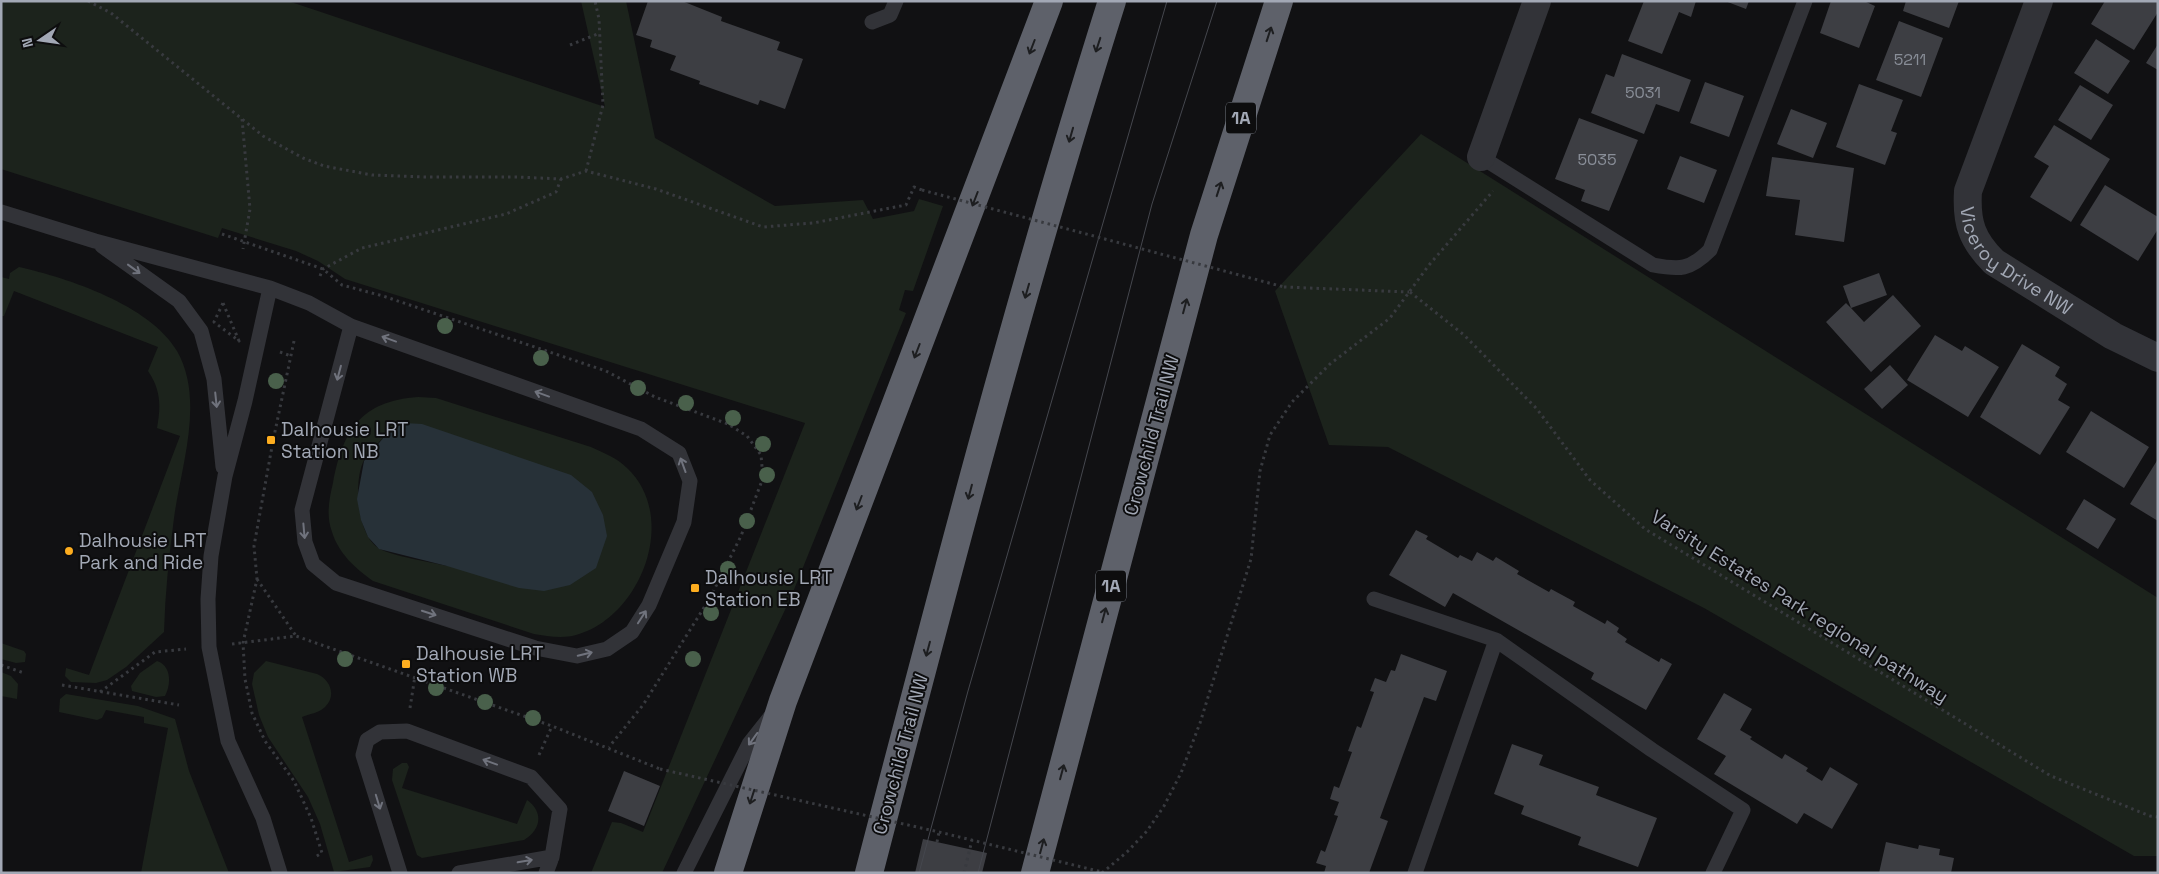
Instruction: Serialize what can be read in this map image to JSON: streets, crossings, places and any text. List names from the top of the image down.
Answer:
{
  "streets": {
    "highway": ["1A", "Crowchild Trail NW"],
    "street": ["Viceroy Drive NW"],
    "path": ["Varsity Estates Park regional pathway"]
  },
  "places": {
    "transit": ["Dalhousie LRT Station NB", "Dalhousie LRT Station EB", "Dalhousie LRT Station WB"],
    "other": ["Dalhousie LRT Park and Ride"]
  },
  "house_numbers": ["5211", "5031", "5035"],
  "north": "left"
}
